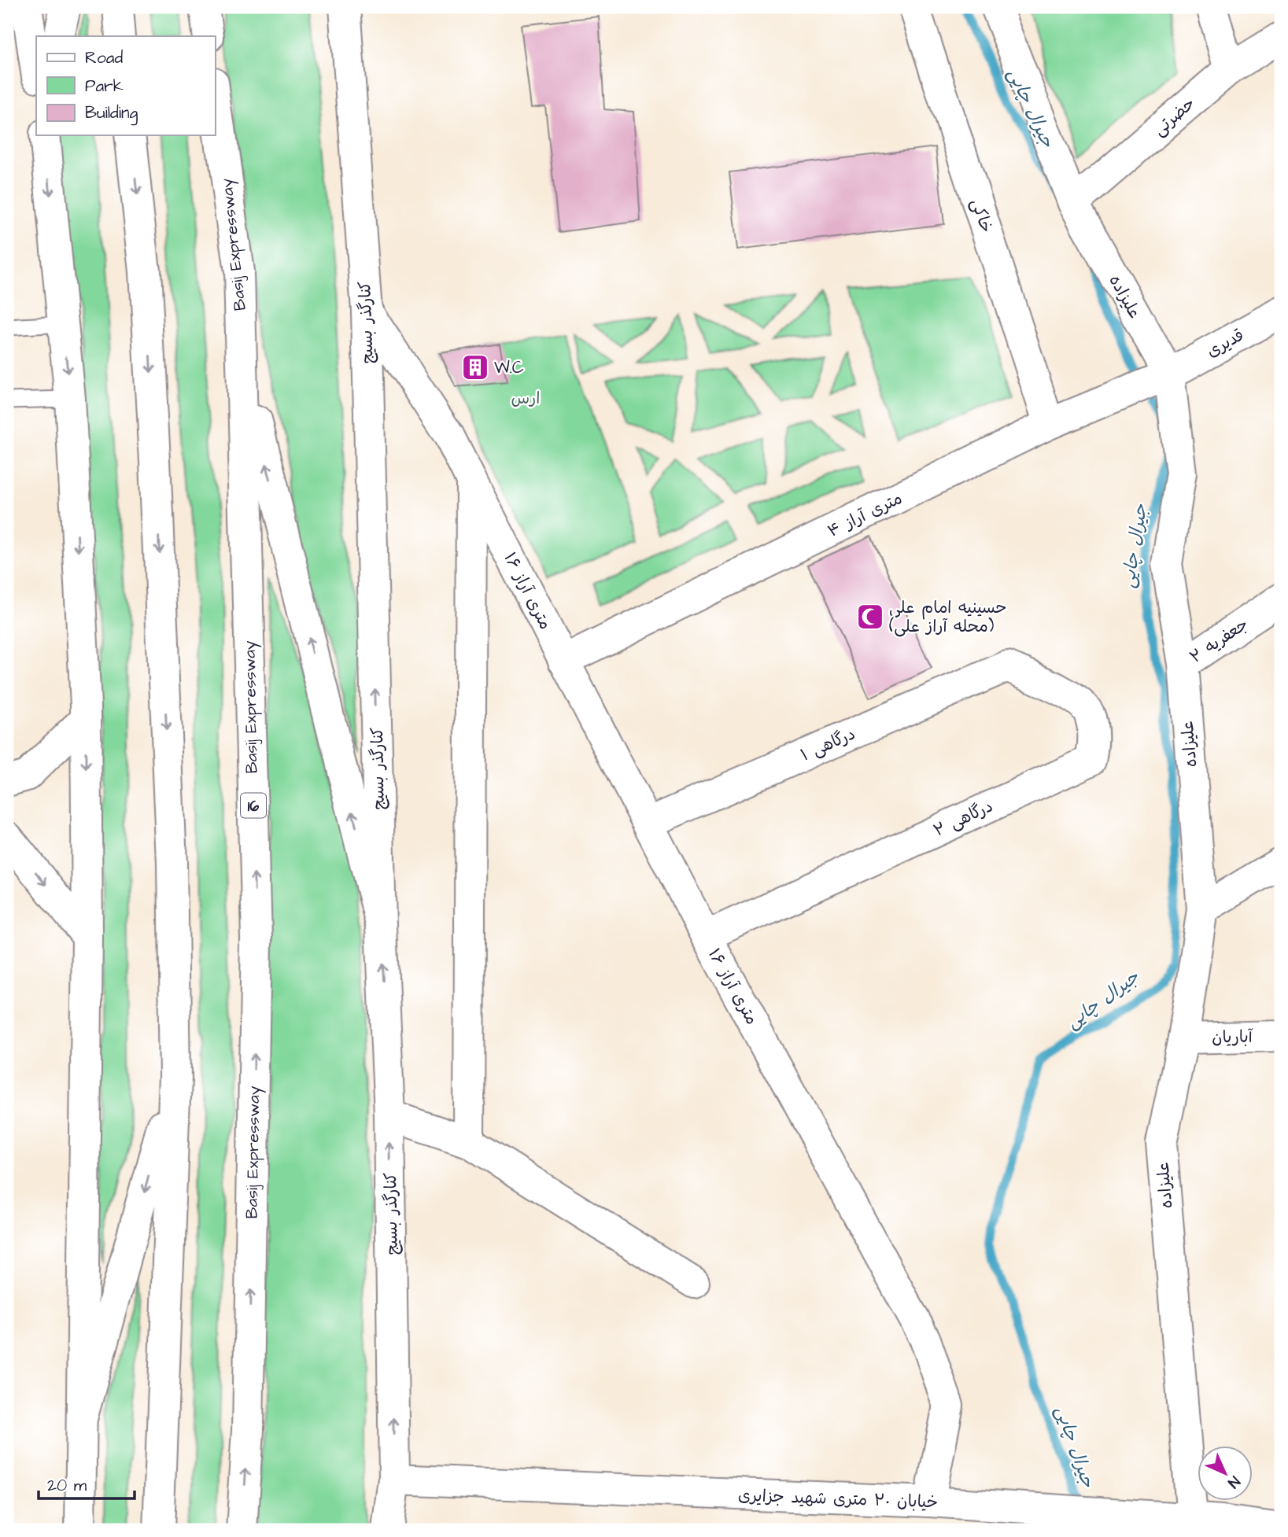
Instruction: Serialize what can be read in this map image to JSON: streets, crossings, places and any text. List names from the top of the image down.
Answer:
{
  "streets": {
    "main road": [
      "حضرتی",
      "خاکی",
      "Basij Expressway",
      "علیزاده",
      "کنارگذر بسیج",
      "قدیری",
      "۴ متری آراز",
      "۱۶ متری آراز",
      "جعفریه ۲",
      "درگاهی ۱",
      "16",
      "درگاهی ۲",
      "آباریان",
      "خیابان ۲۰ متری شهید جزایری"
    ]
  },
  "crossings": [
    ["حضرتی", "علیزاده"],
    ["خاکی", "۴ متری آراز"],
    ["علیزاده", "قدیری"],
    ["علیزاده", "۴ متری آراز"],
    ["علیزاده", "جعفریه ۲"],
    ["علیزاده", "آباریان"],
    ["علیزاده", "خیابان ۲۰ متری شهید جزایری"],
    ["کنارگذر بسیج", "۱۶ متری آراز"],
    ["کنارگذر بسیج", "خیابان ۲۰ متری شهید جزایری"],
    ["قدیری", "۴ متری آراز"],
    ["۴ متری آراز", "۱۶ متری آراز"],
    ["۱۶ متری آراز", "درگاهی ۱"],
    ["۱۶ متری آراز", "درگاهی ۲"],
    ["۱۶ متری آراز", "خیابان ۲۰ متری شهید جزایری"],
    ["درگاهی ۱", "درگاهی ۲"]
  ],
  "water": ["جیرال چایی"],
  "parks": ["ارس"],
  "places": {
    "building": ["W.C"],
    "mosque": ["حسینیه امام علی (محله آراز علی)"]
  },
  "legend": ["Road", "Park", "Building"],
  "scale_bar": "20 m",
  "north": "bottom right"
}
